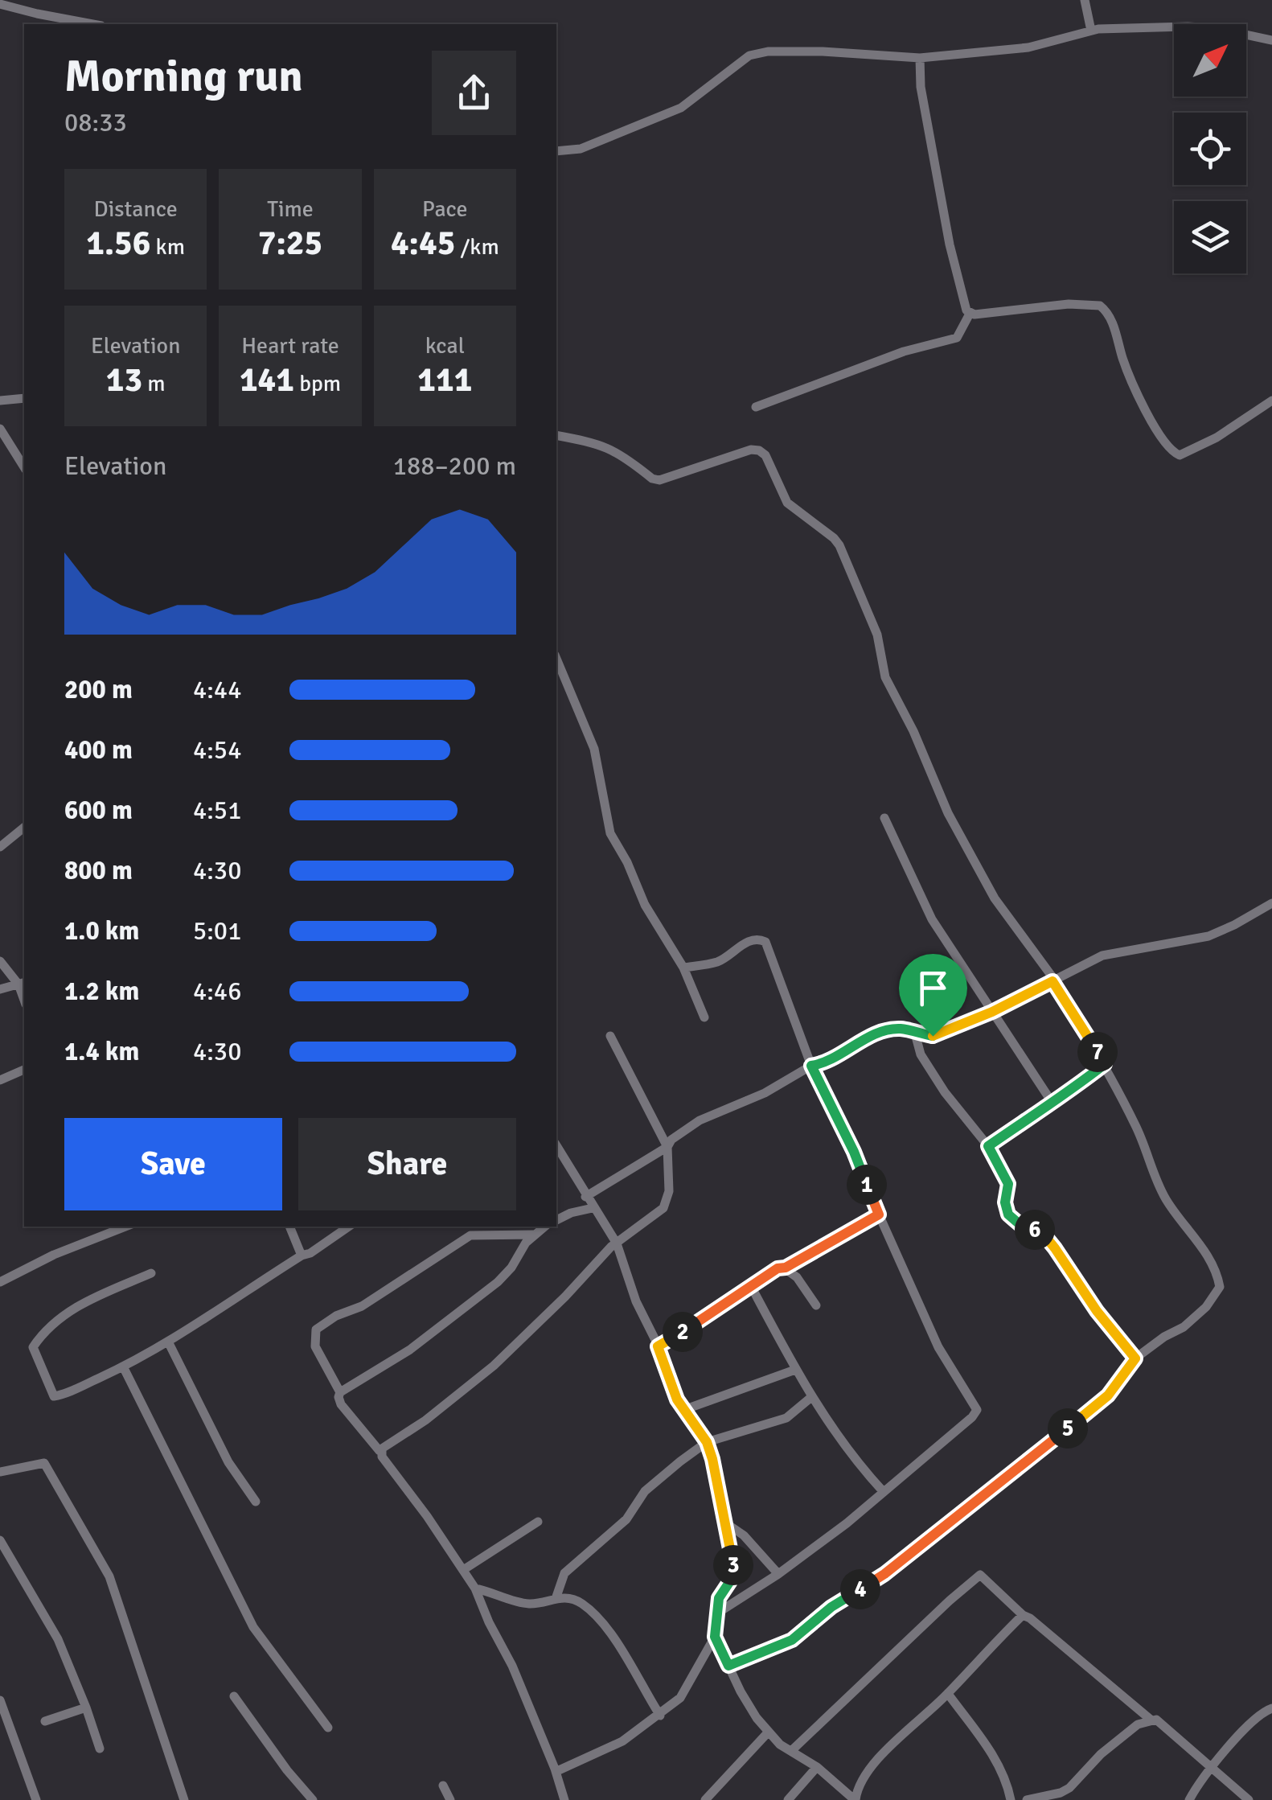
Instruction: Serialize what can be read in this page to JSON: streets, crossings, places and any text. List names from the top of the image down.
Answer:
{
  "north": "top right",
  "page": {
    "heading": ["Morning run", "08:33"],
    "stats": [
      ["Distance", "1.56 km"],
      ["Time", "7:25"],
      ["Pace", "4:45 /km"],
      ["Elevation", "13 m"],
      ["Heart rate", "141 bpm"],
      ["kcal", "111"]
    ],
    "chart": ["Elevation", "188–200 m"],
    "list": [
      {
        "name": "200 m",
        "note": "4:44"
      },
      {
        "name": "400 m",
        "note": "4:54"
      },
      {
        "name": "600 m",
        "note": "4:51"
      },
      {
        "name": "800 m",
        "note": "4:30"
      },
      {
        "name": "1.0 km",
        "note": "5:01"
      },
      {
        "name": "1.2 km",
        "note": "4:46"
      },
      {
        "name": "1.4 km",
        "note": "4:30"
      }
    ],
    "pins": [
      "7",
      "1",
      "6",
      "2",
      "5",
      "3",
      "4"
    ],
    "buttons": ["Save", "Share"]
  }
}
